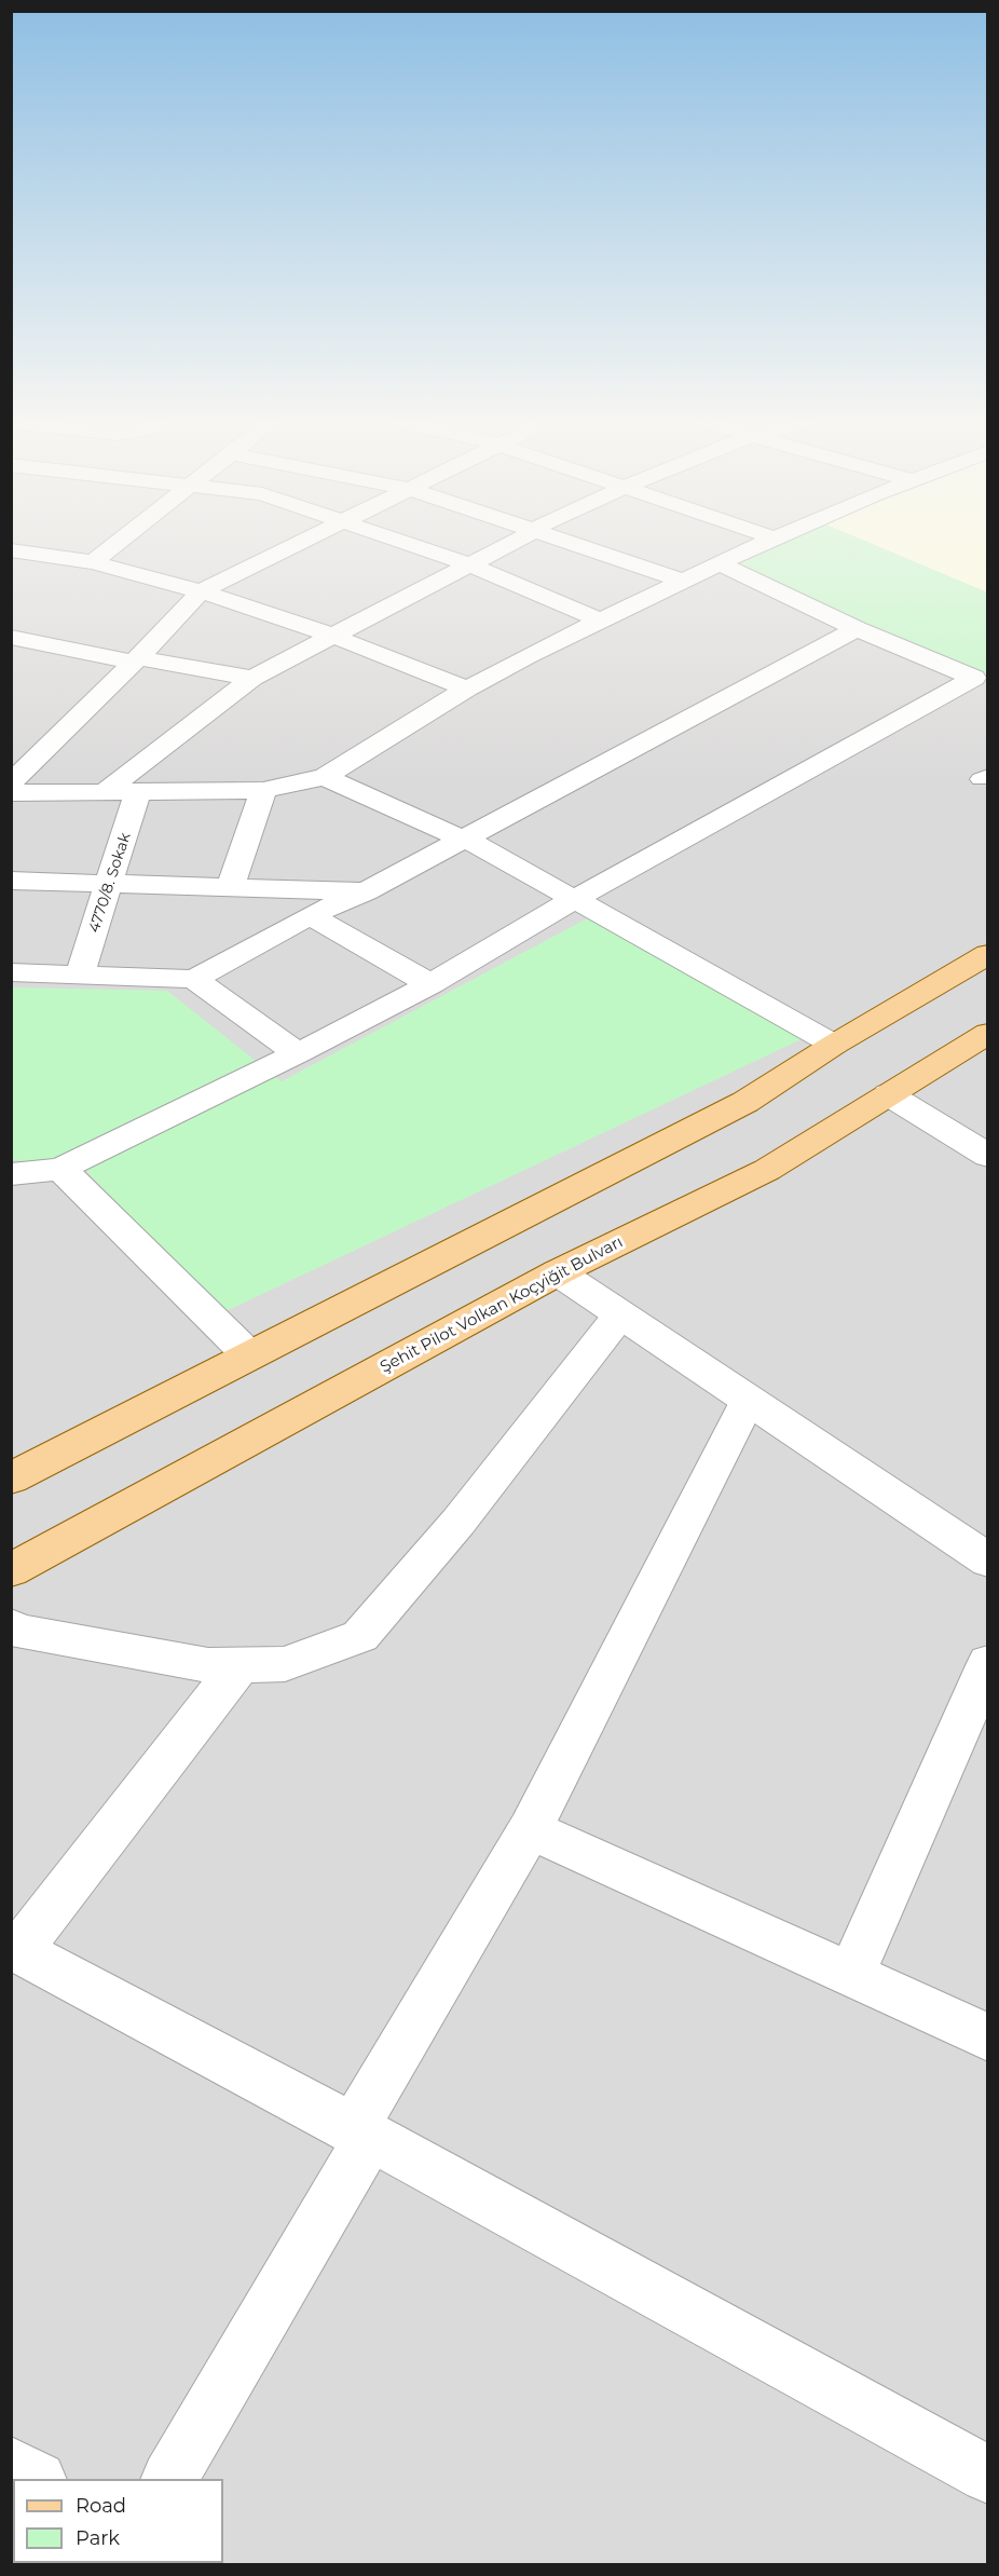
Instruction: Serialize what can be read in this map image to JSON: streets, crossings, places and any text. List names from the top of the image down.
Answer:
{
  "streets": {
    "main road": ["Şehit Pilot Volkan Koçyiğit Bulvarı"],
    "street": ["4770/8. Sokak"]
  },
  "legend": ["Road", "Park"]
}
